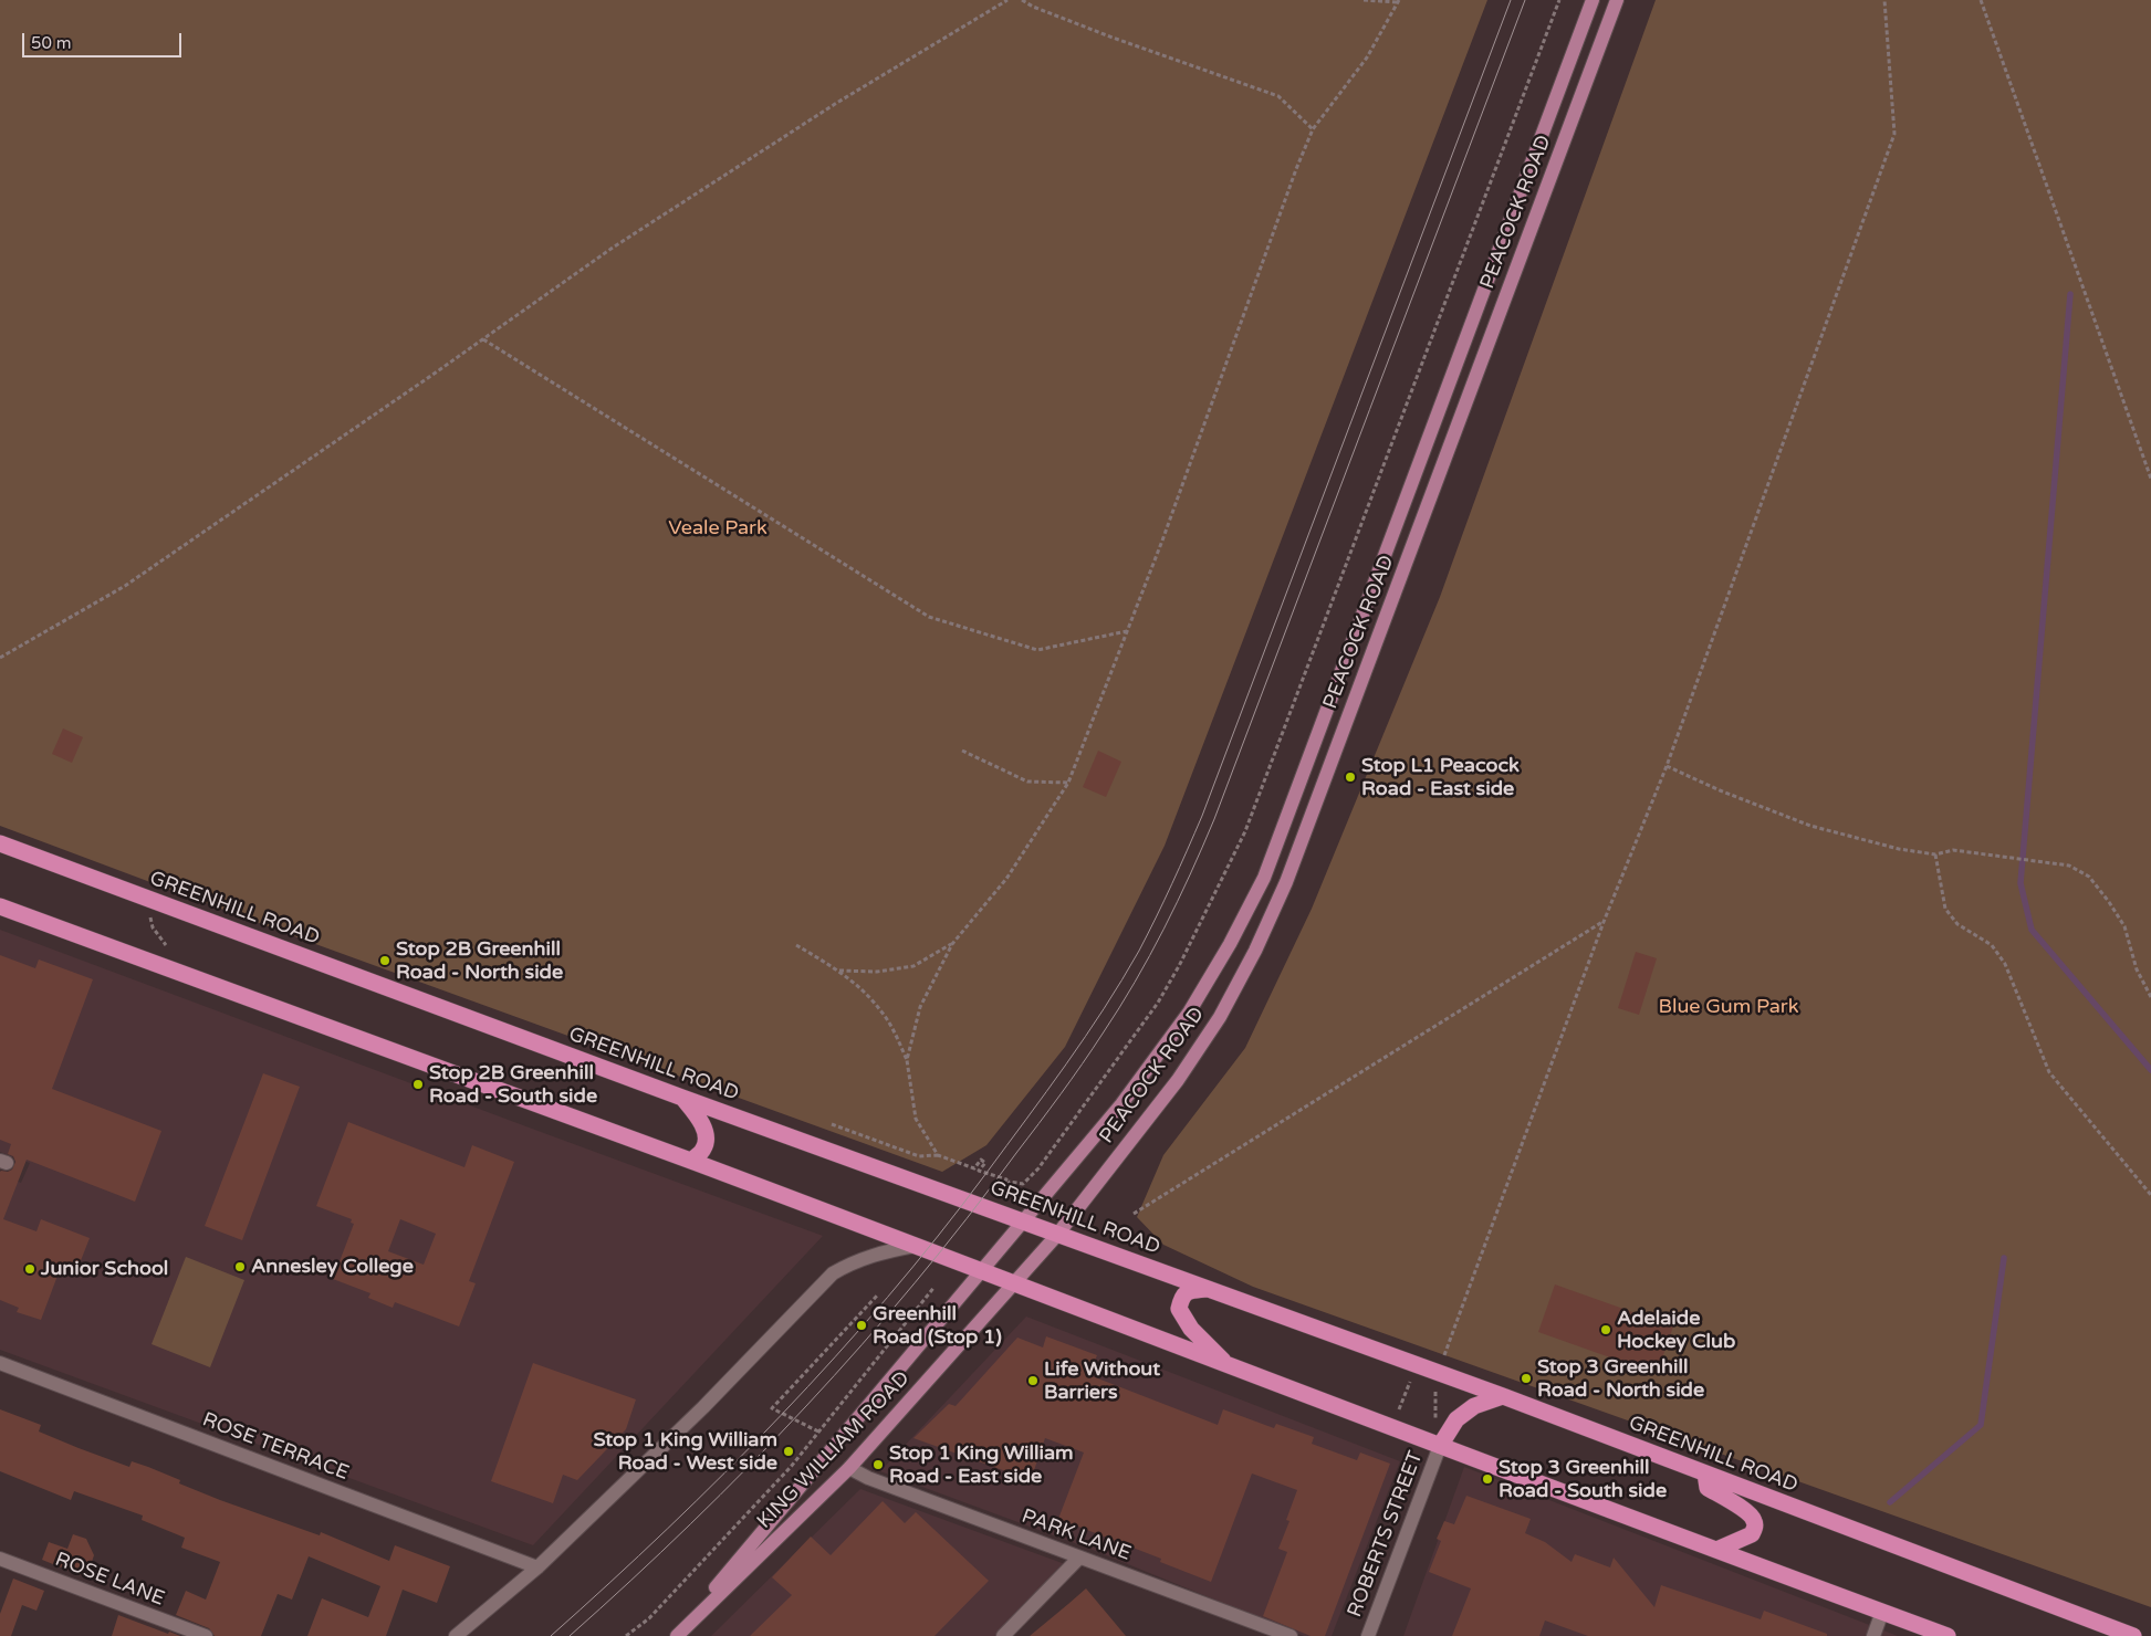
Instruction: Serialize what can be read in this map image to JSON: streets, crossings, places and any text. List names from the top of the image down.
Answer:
{
  "streets": {
    "highway": ["GREENHILL ROAD"],
    "main road": ["PEACOCK ROAD", "KING WILLIAM ROAD"],
    "street": [
      "ROSE TERRACE",
      "ROBERTS STREET",
      "PARK LANE",
      "ROSE LANE"
    ]
  },
  "crossings": [
    ["PEACOCK ROAD", "GREENHILL ROAD"],
    ["PEACOCK ROAD", "KING WILLIAM ROAD"],
    ["GREENHILL ROAD", "KING WILLIAM ROAD"],
    ["KING WILLIAM ROAD", "PARK LANE"]
  ],
  "parks": ["Veale Park", "Blue Gum Park"],
  "places": [
    "Stop L1 Peacock Road - East side",
    "Stop 2B Greenhill Road - North side",
    "Stop 2B Greenhill Road - South side",
    "Annesley College",
    "Junior School",
    "Greenhill Road (Stop 1)",
    "Adelaide Hockey Club",
    "Stop 3 Greenhill Road - North side",
    "Life Without Barriers",
    "Stop 1 King William Road - West side",
    "Stop 1 King William Road - East side",
    "Stop 3 Greenhill Road - South side"
  ],
  "scale_bar": "50 m"
}
